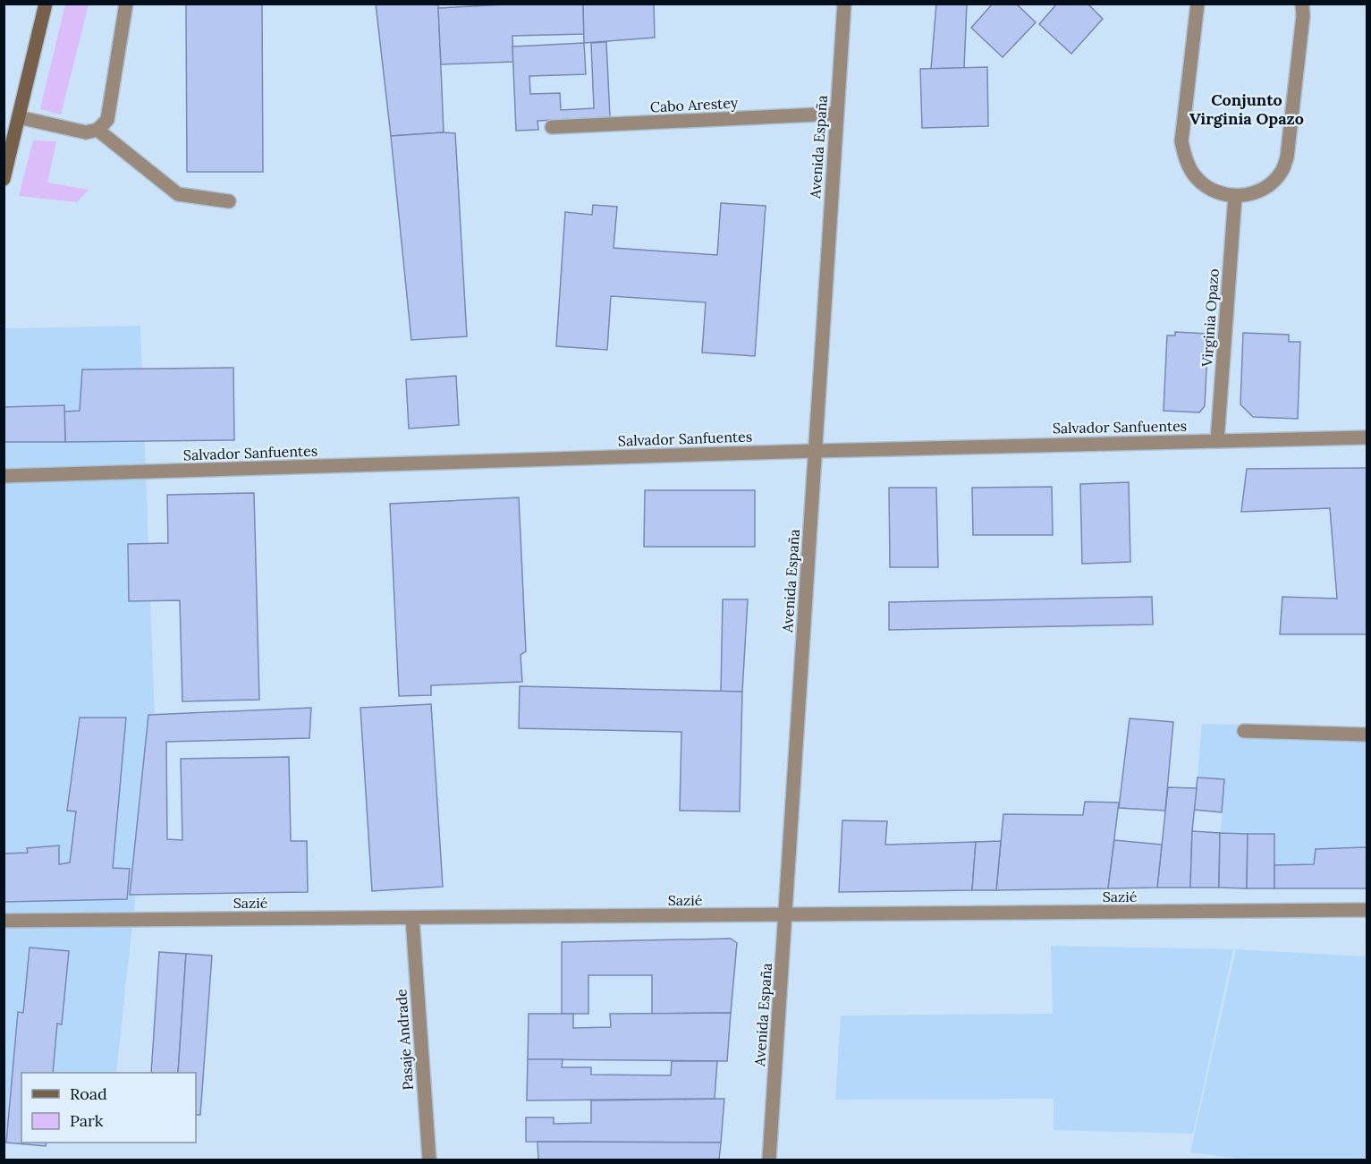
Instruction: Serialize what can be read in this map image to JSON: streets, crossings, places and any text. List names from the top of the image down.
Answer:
{
  "streets": {
    "street": [
      "Cabo Arestey",
      "Avenida España",
      "Virginia Opazo",
      "Salvador Sanfuentes",
      "Sazié",
      "Pasaje Andrade"
    ]
  },
  "crossings": [
    ["Cabo Arestey", "Avenida España"],
    ["Avenida España", "Salvador Sanfuentes"],
    ["Avenida España", "Sazié"],
    ["Virginia Opazo", "Salvador Sanfuentes"],
    ["Sazié", "Pasaje Andrade"]
  ],
  "districts": ["Conjunto Virginia Opazo"],
  "legend": ["Road", "Park"]
}
